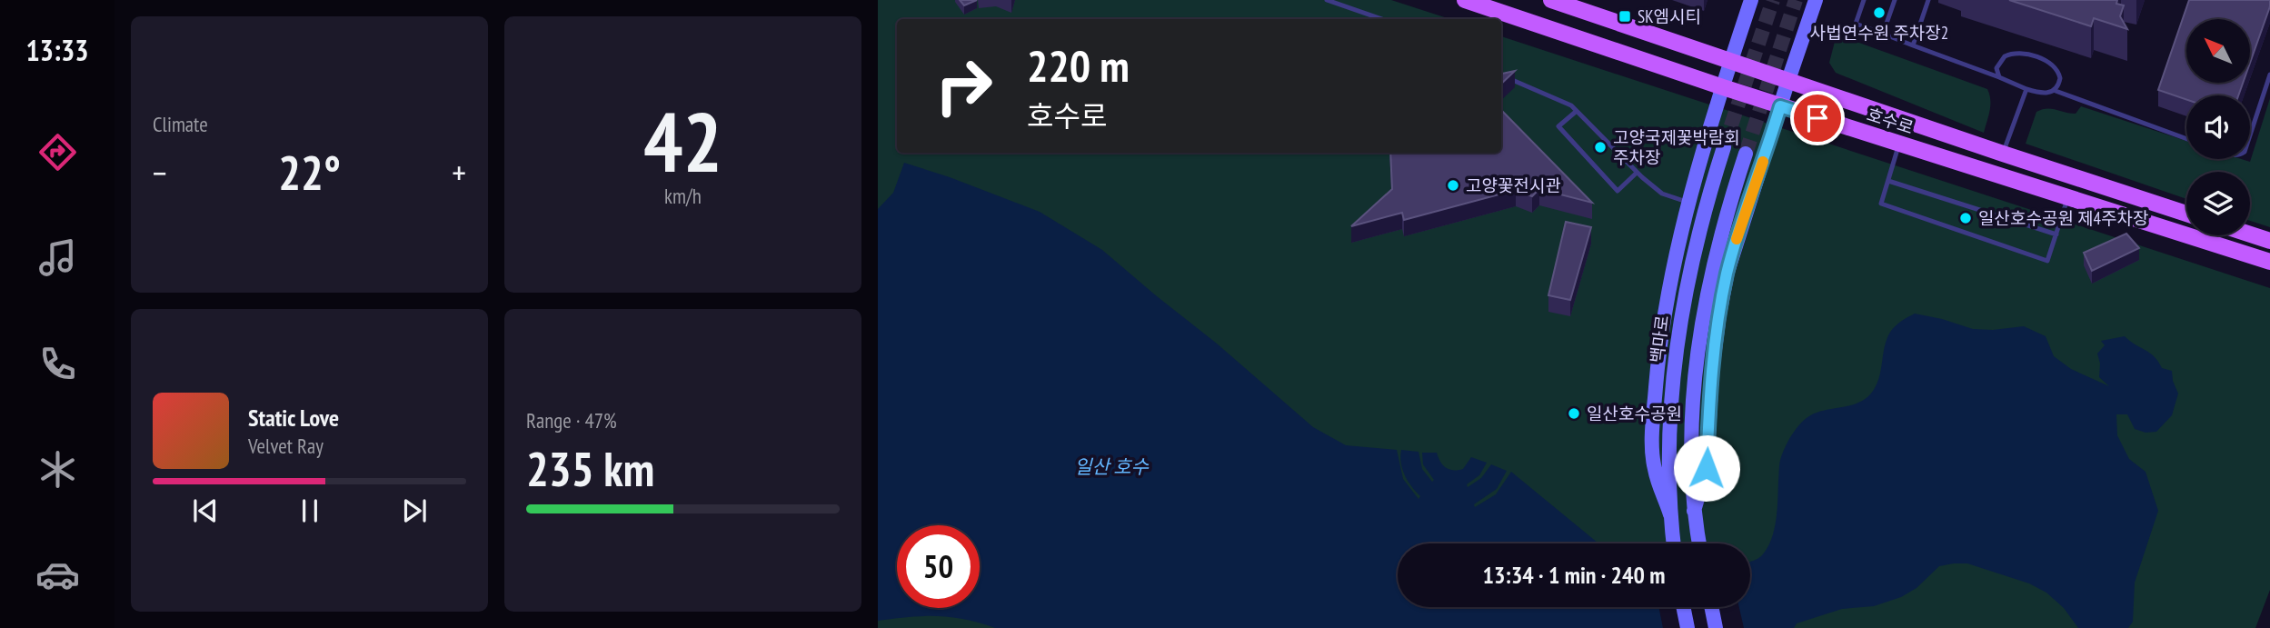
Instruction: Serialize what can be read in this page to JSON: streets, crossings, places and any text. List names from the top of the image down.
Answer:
{
  "streets": {
    "main road": ["호수로", "백마로"]
  },
  "water": ["일산 호수"],
  "places": {
    "other": [
      "사법연수원 주차장2",
      "고양국제꽃박람회 주차장",
      "고양꽃전시관",
      "일산호수공원 제4주차장",
      "일산호수공원"
    ],
    "transit": ["SK엠시티"]
  },
  "north": "top left",
  "page": {
    "tabs": "13:33",
    "tile": [
      "Climate",
      ["42", "km/h"],
      ["Range · 47%", "235 km"]
    ],
    "turn": ["220 m", "호수로"],
    "heat": ["−", "22°", "+"],
    "song": ["Static Love", "Velvet Ray"],
    "limit": "50",
    "trip": "13:34 · 1 min · 240 m"
  }
}
